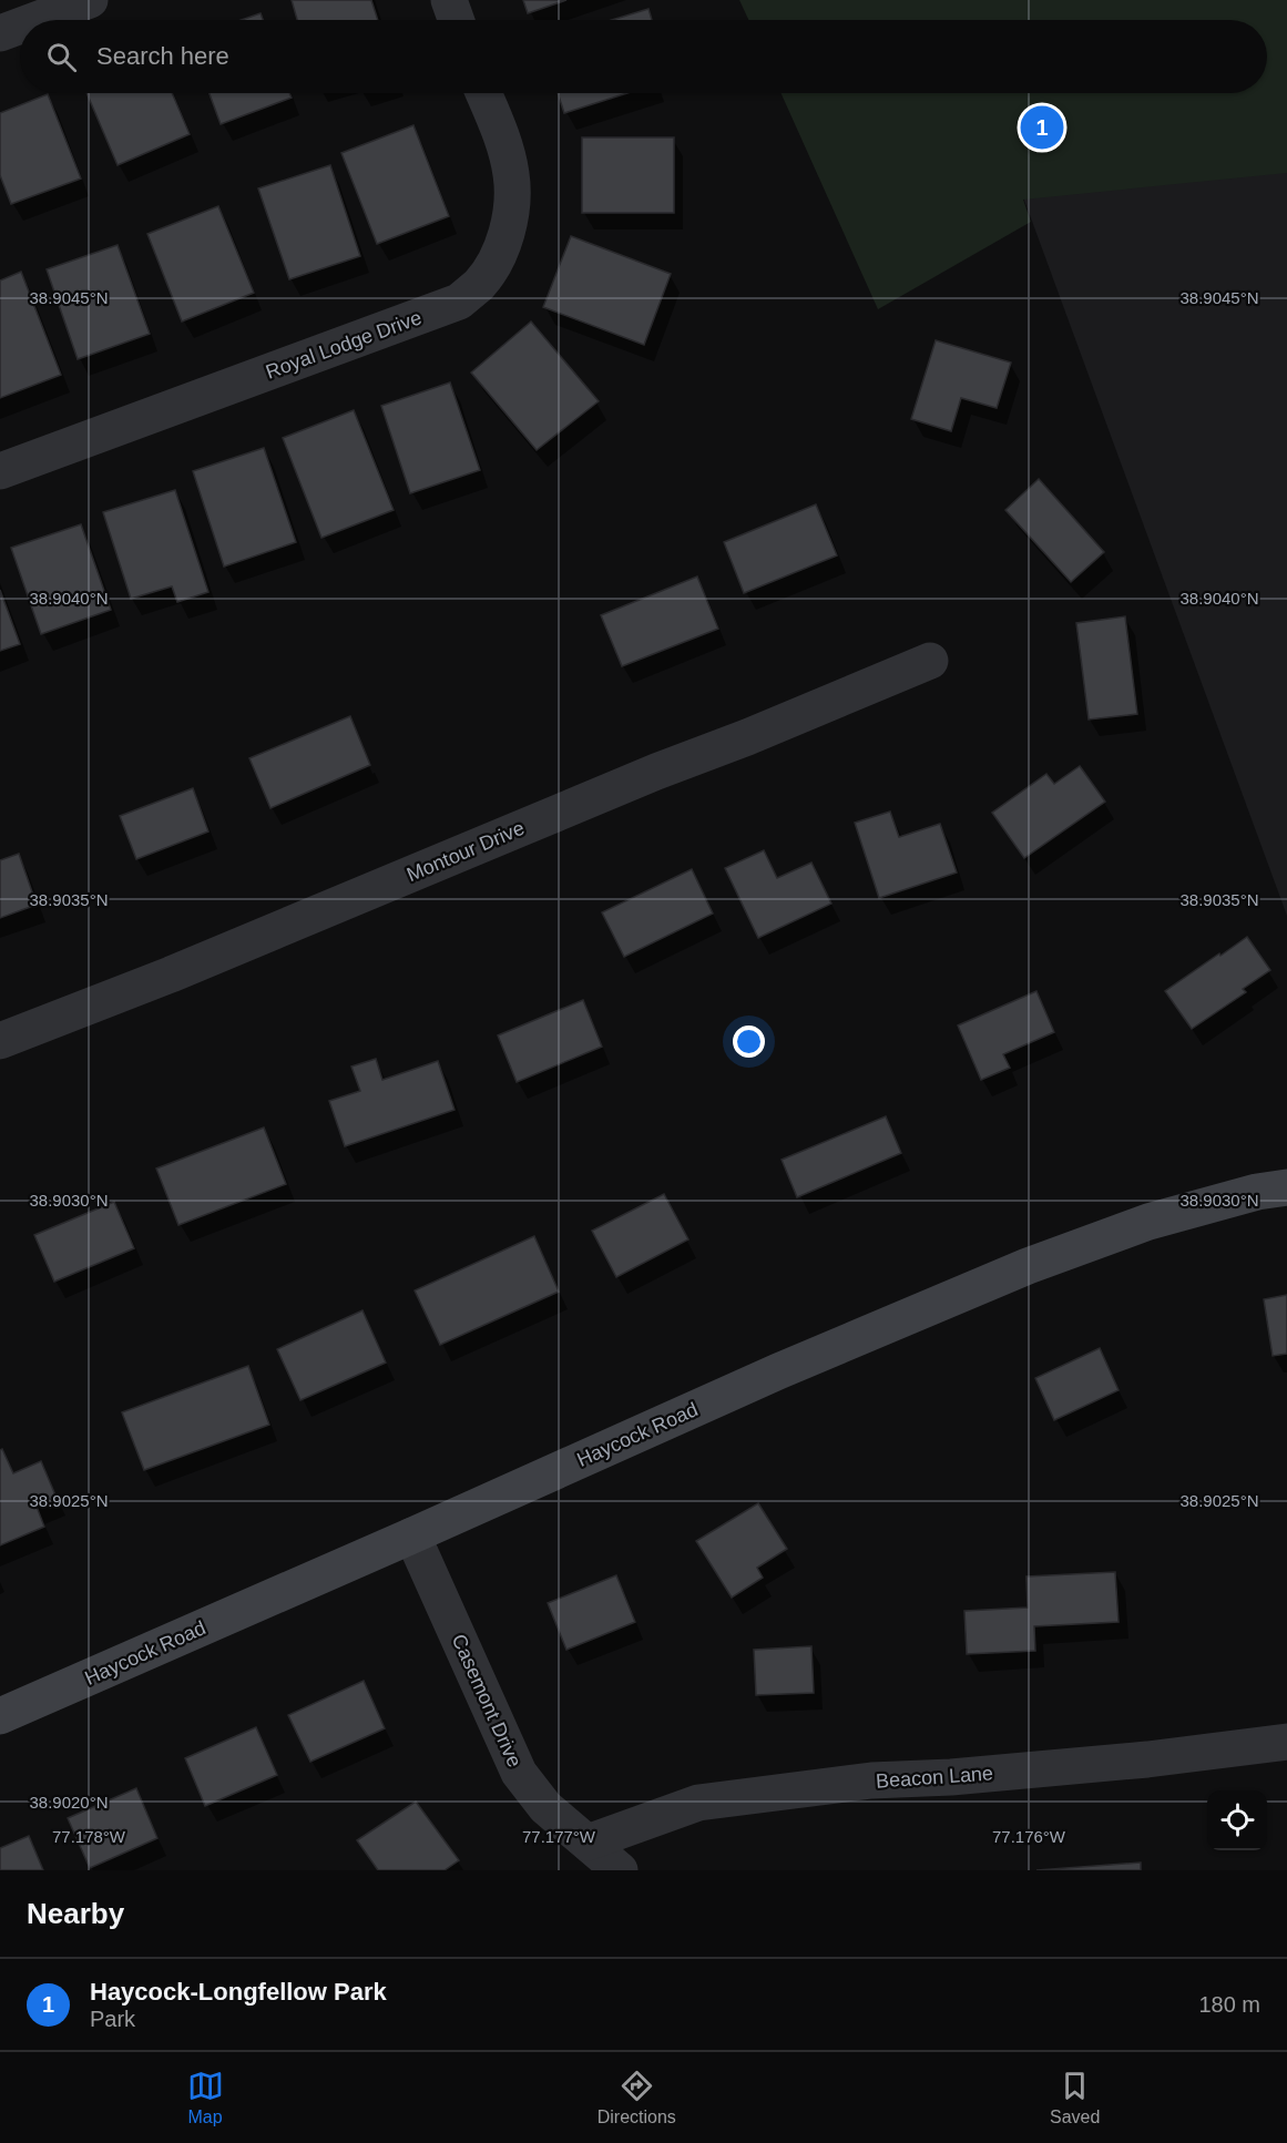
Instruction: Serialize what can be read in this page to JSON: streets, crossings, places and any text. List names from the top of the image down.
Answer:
{
  "streets": {
    "main road": ["Haycock Road"],
    "street": [
      "Royal Lodge Drive",
      "Montour Drive",
      "Casemont Drive",
      "Beacon Lane"
    ]
  },
  "crossings": [
    ["Haycock Road", "Casemont Drive"],
    ["Casemont Drive", "Beacon Lane"]
  ],
  "page": {
    "search": "Search here",
    "pins": "1",
    "heading": "Nearby",
    "list": [
      {
        "mark": "1",
        "name": "Haycock-Longfellow Park",
        "note": "Park",
        "value": "180 m"
      }
    ],
    "nav": ["Map", "Directions", "Saved"]
  },
  "coordinates": [
    "38.9045°N",
    "38.9040°N",
    "38.9035°N",
    "38.9030°N",
    "38.9025°N",
    "38.9020°N",
    "77.178°W",
    "77.177°W",
    "77.176°W"
  ]
}
